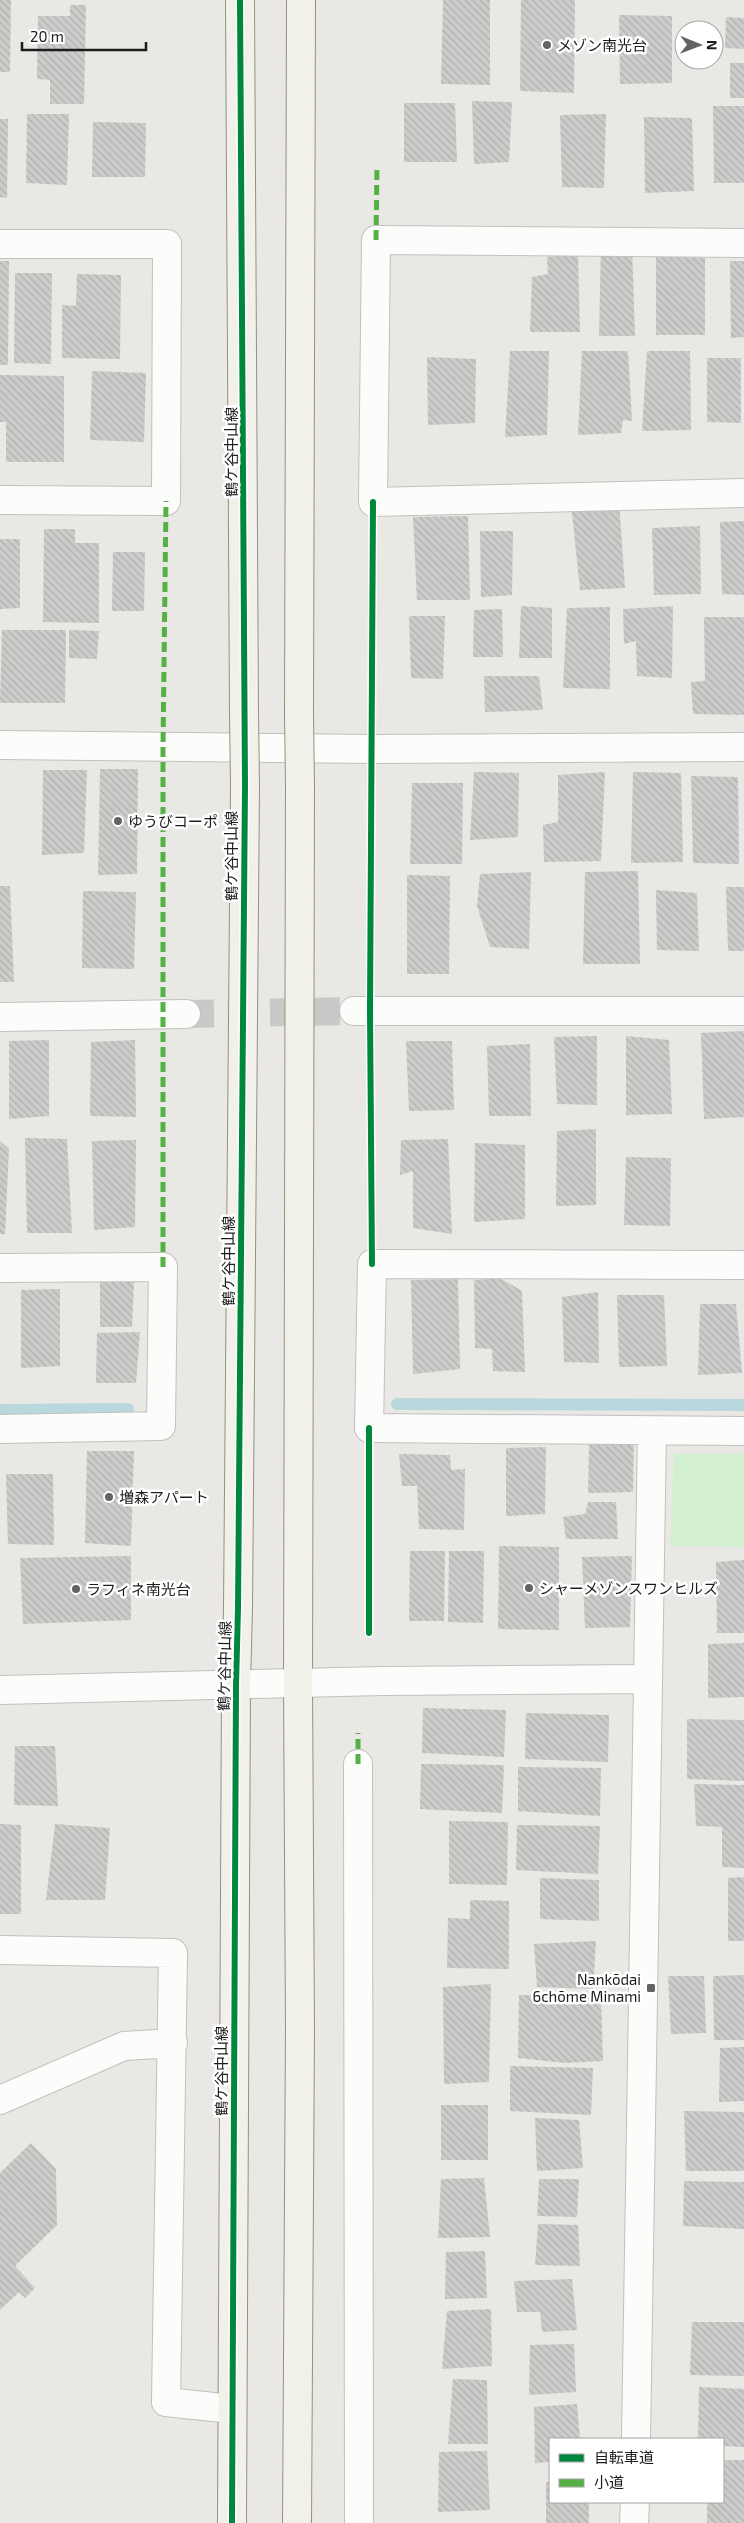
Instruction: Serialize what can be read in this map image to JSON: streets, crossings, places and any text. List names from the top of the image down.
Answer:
{
  "streets": {
    "street": ["鶴ケ谷中山線"]
  },
  "places": {
    "other": [
      "メゾン南光台",
      "ゆうびコーポ",
      "増森アパート",
      "シャーメゾンスワンヒルズ",
      "ラフィネ南光台"
    ],
    "transit": ["Nankōdai 6chōme Minami"]
  },
  "legend": ["自転車道", "小道"],
  "scale_bar": "20 m",
  "north": "right"
}
